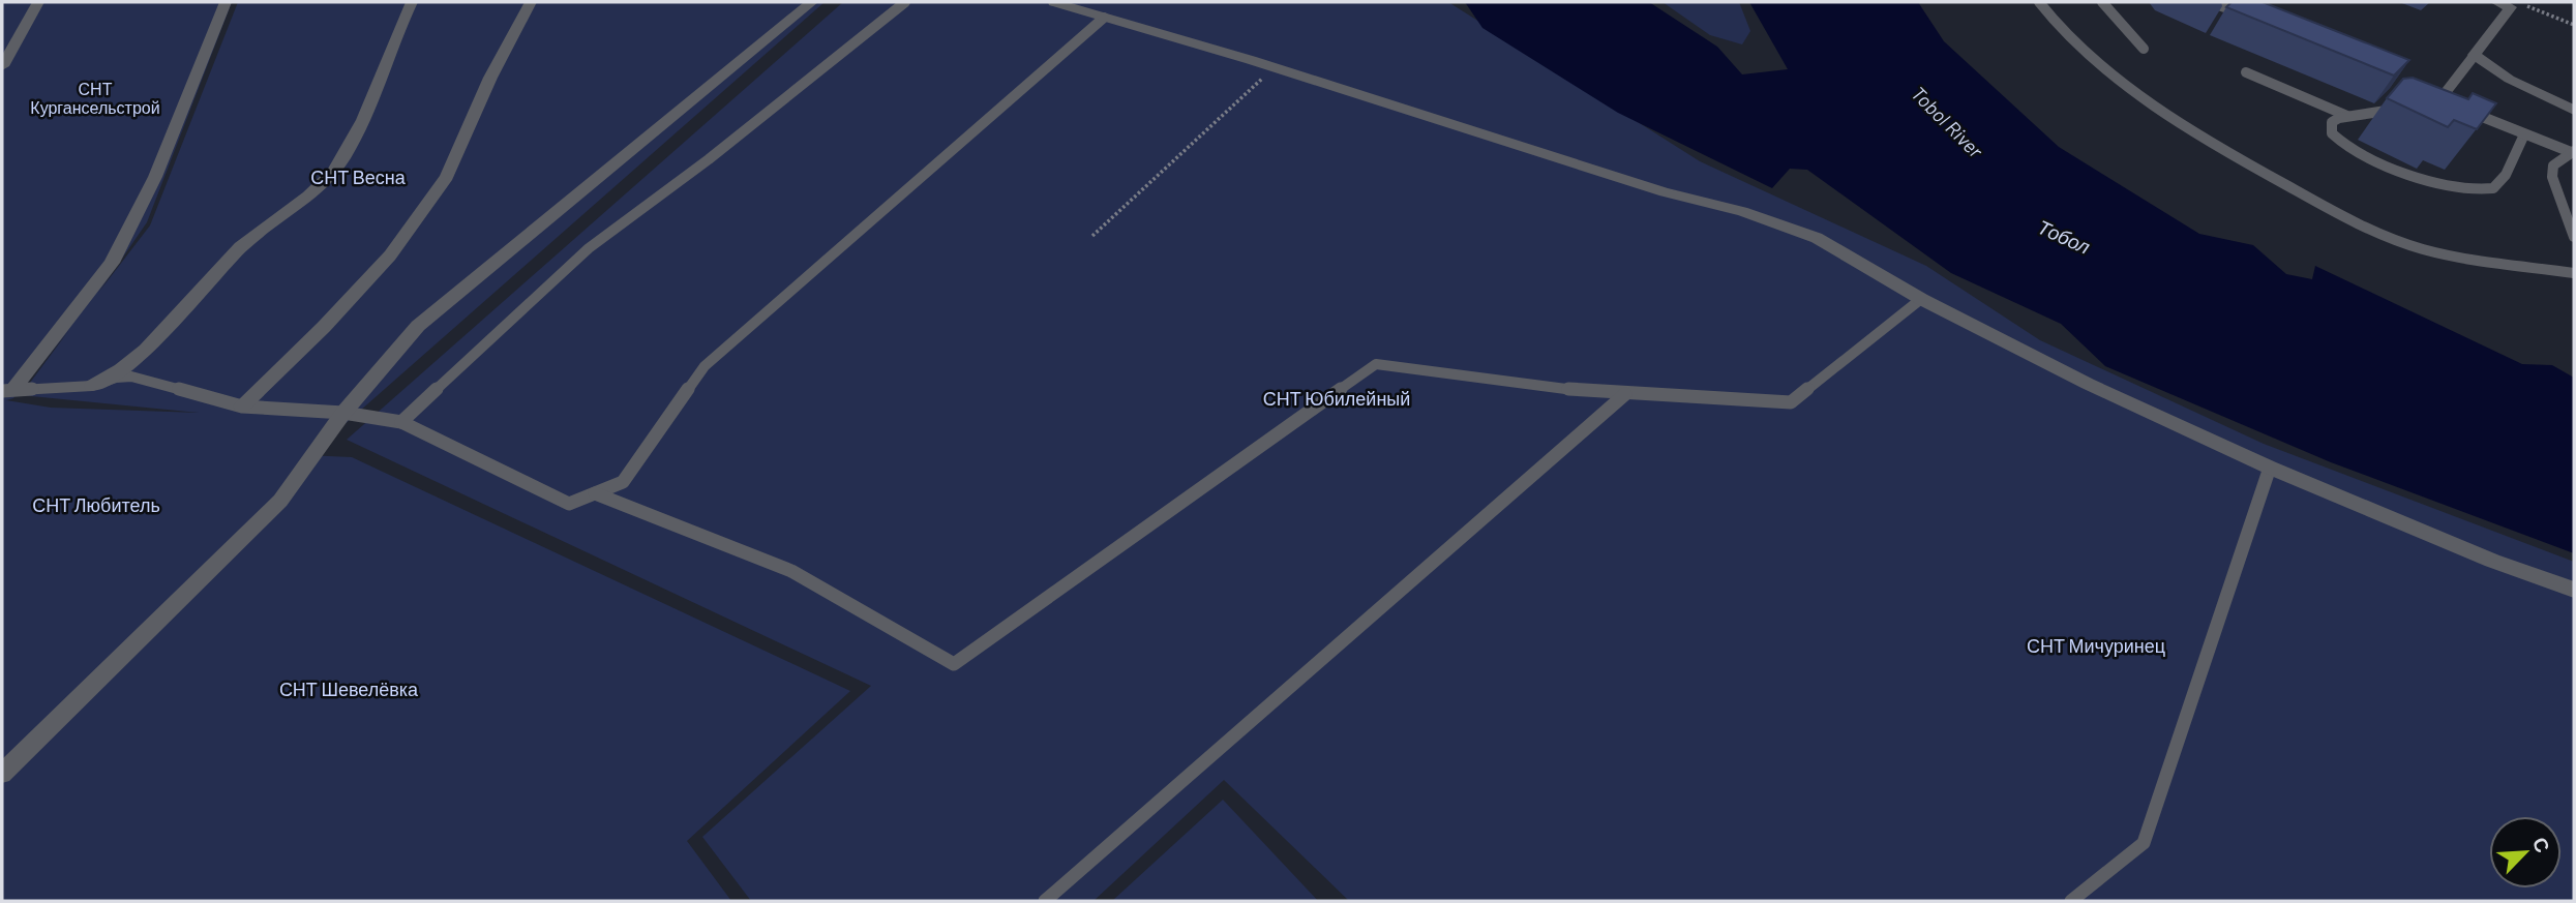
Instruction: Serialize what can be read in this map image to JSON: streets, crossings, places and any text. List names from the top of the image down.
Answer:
{
  "water": ["Tobol River", "Тобол"],
  "parks": [
    "СНТ Кургансельстрой",
    "СНТ Весна",
    "СНТ Юбилейный",
    "СНТ Любитель",
    "СНТ Мичуринец",
    "СНТ Шевелёвка"
  ],
  "north": "top right"
}
